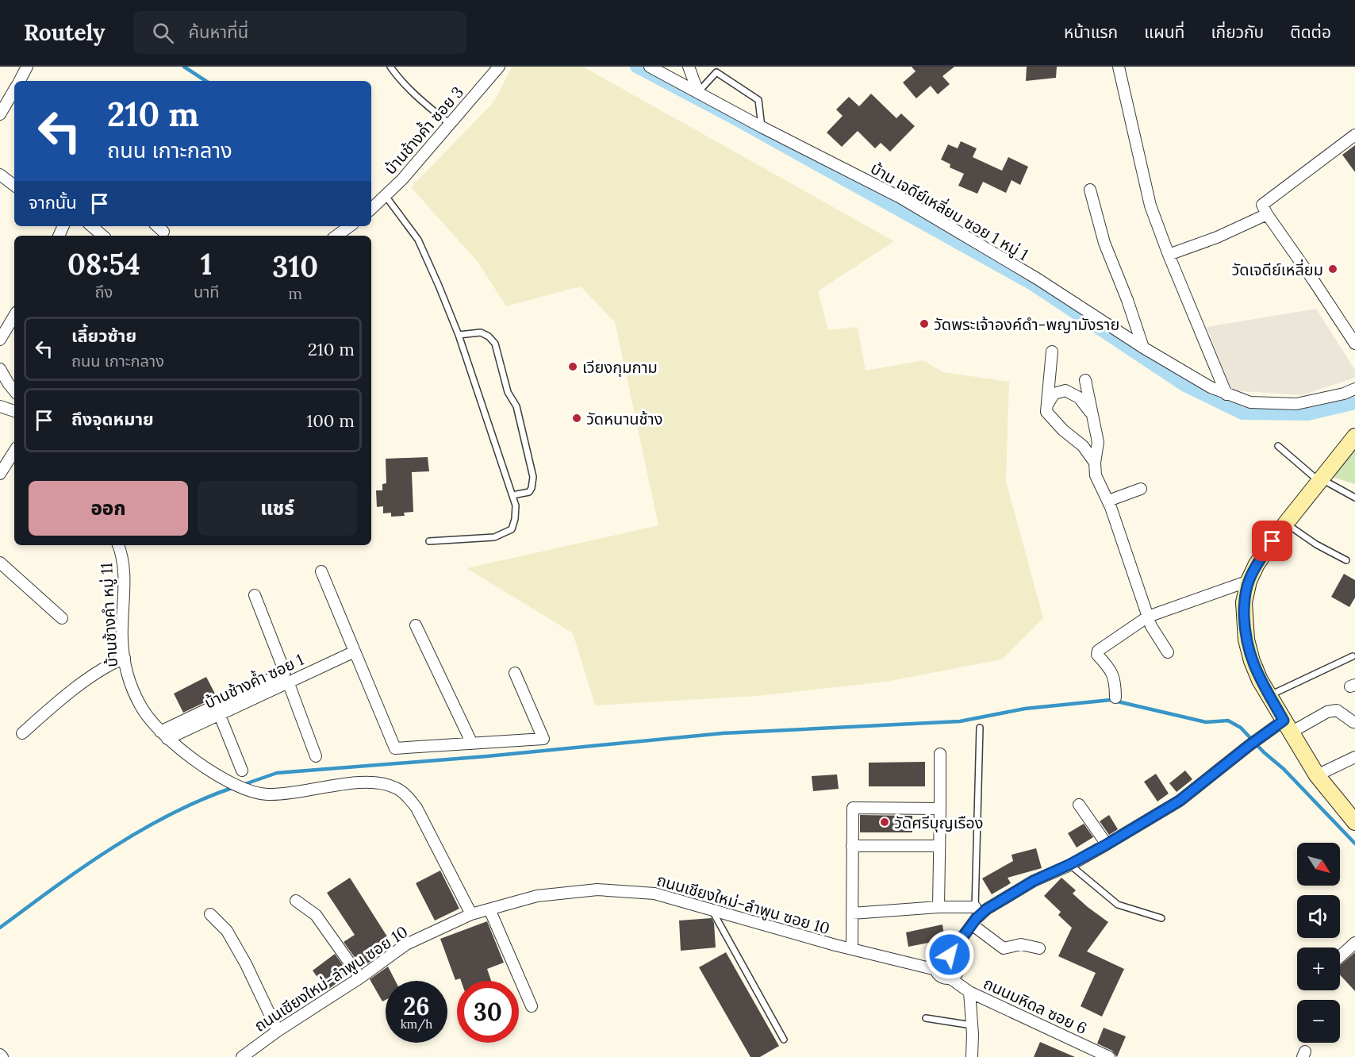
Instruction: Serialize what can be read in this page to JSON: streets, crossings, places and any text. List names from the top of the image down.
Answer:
{
  "streets": {
    "street": [
      "บ้านช้างค้ำ ซอย 3",
      "บ้าน เจดีย์เหลี่ยม ซอย 1 หมู่ 1",
      "บ้านช้างคำ หมู่ 11",
      "บ้านช้างค้ำ ซอย 1",
      "ถนนเชียงใหม่-ลำพูน ซอย 10",
      "ถนนมหิดล ซอย 6"
    ]
  },
  "crossings": [
    ["บ้านช้างคำ หมู่ 11", "บ้านช้างค้ำ ซอย 1"],
    ["บ้านช้างคำ หมู่ 11", "ถนนเชียงใหม่-ลำพูน ซอย 10"],
    ["ถนนเชียงใหม่-ลำพูน ซอย 10", "ถนนมหิดล ซอย 6"]
  ],
  "places": [
    "วัดเจดีย์เหลี่ยม",
    "วัดพระเจ้าองค์ดำ-พญามังราย",
    "เวียงกุมกาม",
    "วัดหนานช้าง",
    "วัดศรีบุญเรือง"
  ],
  "north": "bottom right",
  "page": {
    "header": "Routely",
    "search": "ค้นหาที่นี่",
    "nav": [
      "หน้าแรก",
      "แผนที่",
      "เกี่ยวกับ",
      "ติดต่อ"
    ],
    "turn": ["210 m", "ถนน เกาะกลาง"],
    "then": "จากนั้น",
    "eta": [
      "08:54",
      "ถึง",
      "1",
      "นาที",
      "310",
      "m"
    ],
    "list": [
      {
        "name": "เลี้ยวซ้าย",
        "note": "ถนน เกาะกลาง",
        "value": "210 m"
      },
      {
        "name": "ถึงจุดหมาย",
        "value": "100 m"
      }
    ],
    "buttons": ["ออก", "แชร์"],
    "map_buttons": ["+", "−"],
    "speed": "26 km/h",
    "limit": "30"
  }
}
